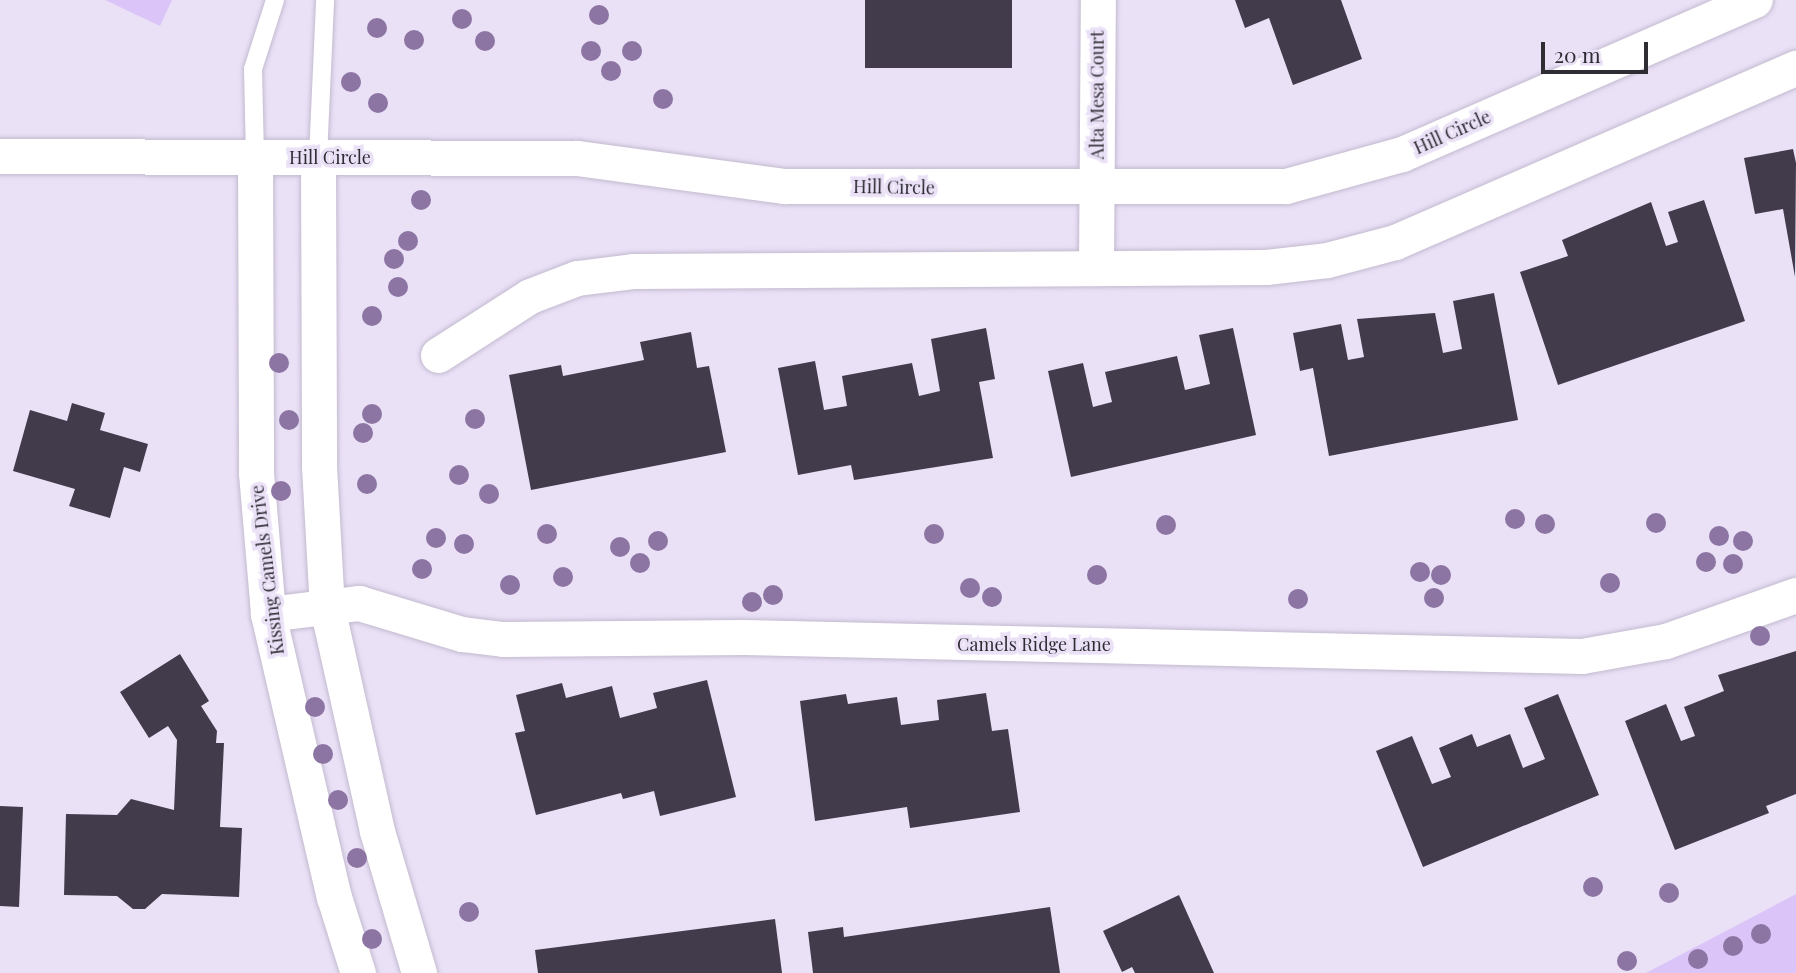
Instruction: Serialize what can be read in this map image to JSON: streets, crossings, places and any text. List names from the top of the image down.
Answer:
{
  "streets": {
    "street": [
      "Alta Mesa Court",
      "Hill Circle",
      "Kissing Camels Drive",
      "Camels Ridge Lane"
    ]
  },
  "crossings": [
    ["Alta Mesa Court", "Hill Circle"],
    ["Hill Circle", "Kissing Camels Drive"],
    ["Kissing Camels Drive", "Camels Ridge Lane"]
  ],
  "scale_bar": "20 m"
}
